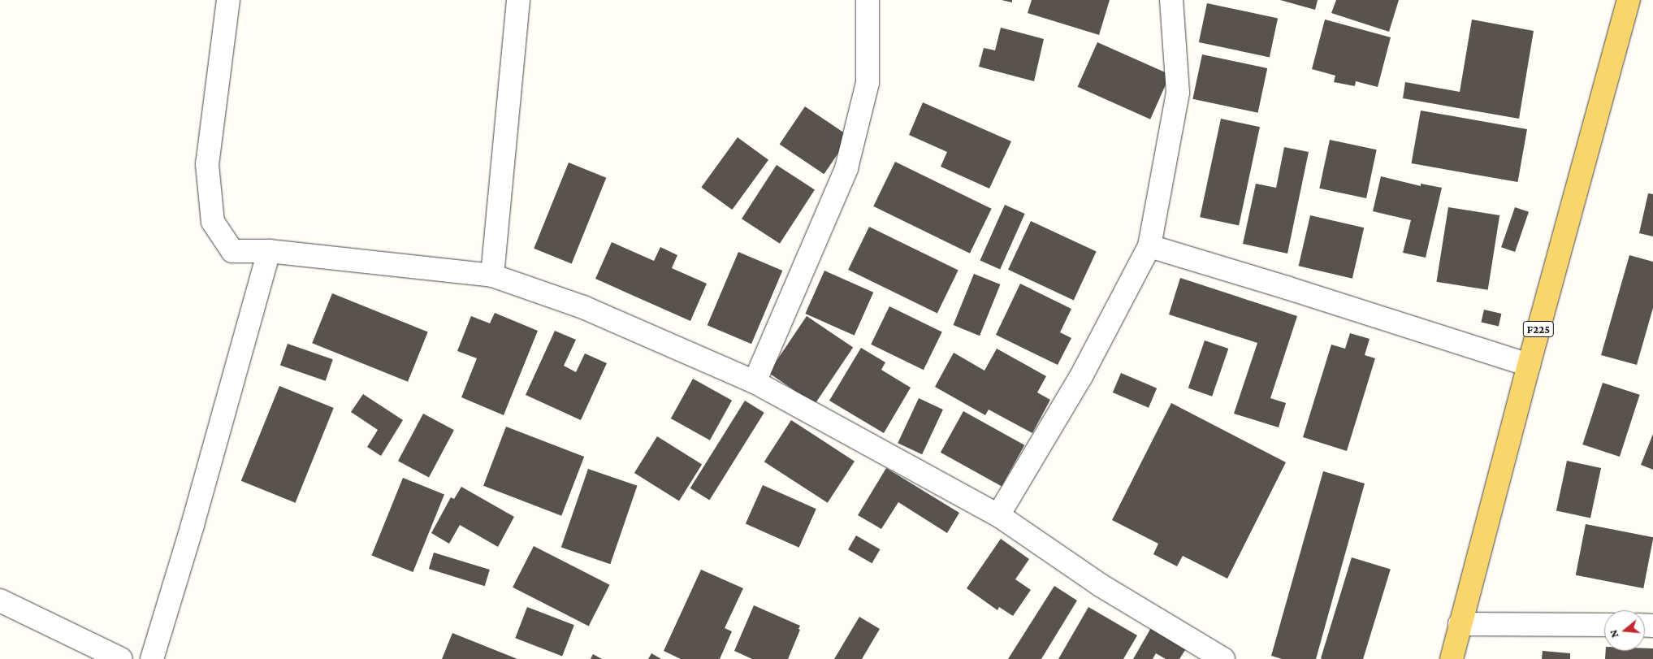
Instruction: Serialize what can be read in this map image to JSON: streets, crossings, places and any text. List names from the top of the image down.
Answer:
{
  "streets": {
    "main road": ["F225"]
  },
  "north": "left"
}
